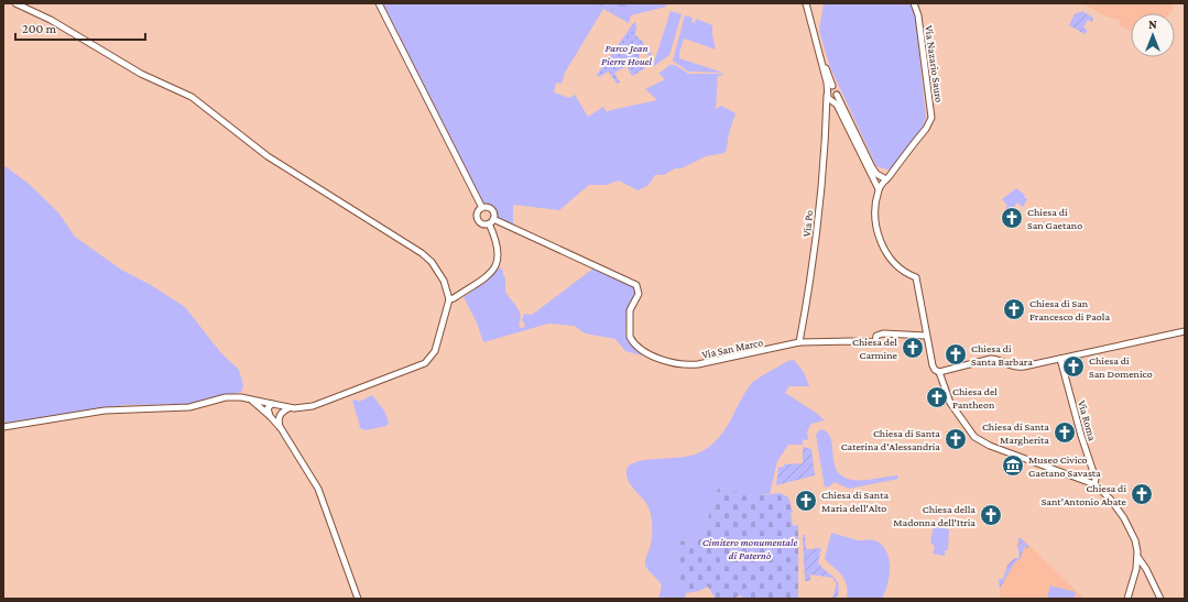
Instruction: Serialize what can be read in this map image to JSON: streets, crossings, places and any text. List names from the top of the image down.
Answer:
{
  "streets": {
    "street": [
      "Via Nazario Sauro",
      "Via Po",
      "Via San Marco",
      "Via Roma"
    ]
  },
  "crossings": [
    ["Via Po", "Via San Marco"]
  ],
  "parks": ["Parco Jean Pierre Houel", "Cimitero monumentale di Paternò"],
  "places": {
    "church": [
      "Chiesa di San Gaetano",
      "Chiesa di San Francesco di Paola",
      "Chiesa del Carmine",
      "Chiesa di Santa Barbara",
      "Chiesa di San Domenico",
      "Chiesa del Pantheon",
      "Chiesa di Santa Margherita",
      "Chiesa di Santa Caterina d'Alessandria",
      "Chiesa di Sant'Antonio Abate",
      "Chiesa di Santa Maria dell'Alto",
      "Chiesa della Madonna dell'Itria"
    ],
    "museum": ["Museo Civico Gaetano Savasta"]
  },
  "scale_bar": "200 m",
  "north": "top"
}
